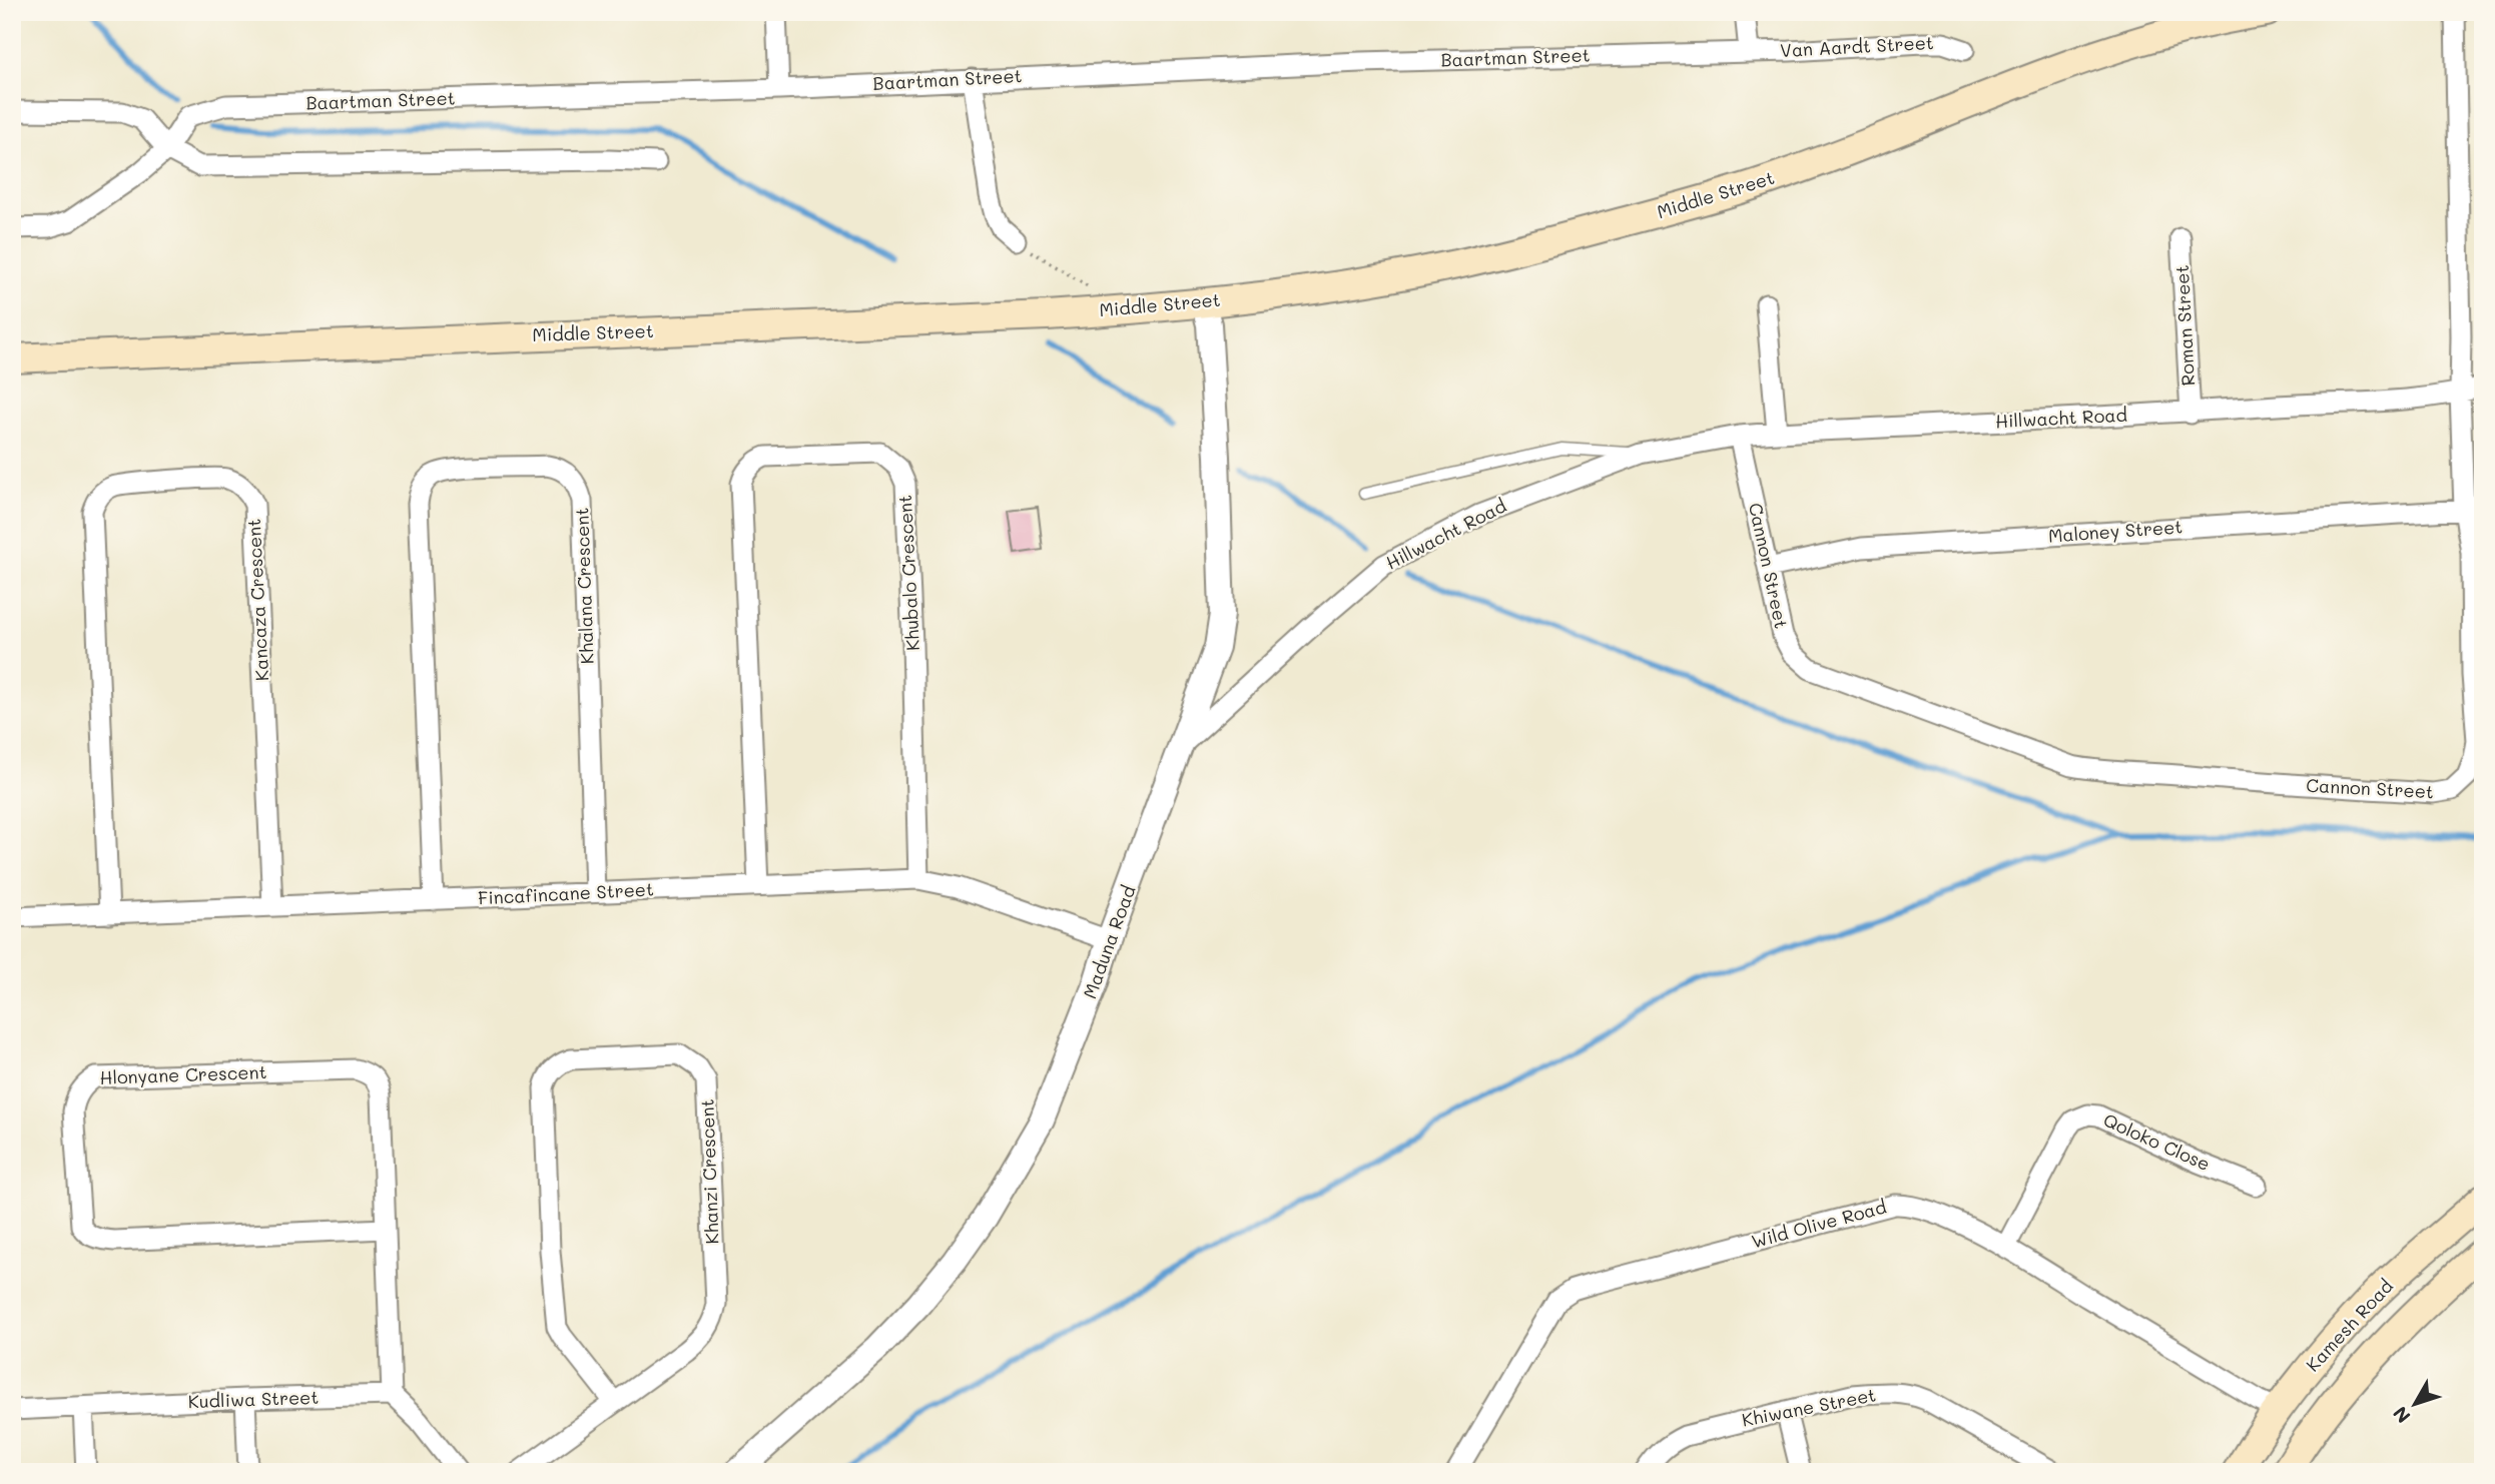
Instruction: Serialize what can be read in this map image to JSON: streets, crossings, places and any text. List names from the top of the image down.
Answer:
{
  "streets": {
    "main road": ["Middle Street", "Kamesh Road"],
    "street": [
      "Van Aardt Street",
      "Baartman Street",
      "Roman Street",
      "Hillwacht Road",
      "Maloney Street",
      "Cannon Street",
      "Khubalo Crescent",
      "Khalana Crescent",
      "Kancaza Crescent",
      "Fincafincane Street",
      "Maduna Road",
      "Hlonyane Crescent",
      "Qoloko Close",
      "Khanzi Crescent",
      "Wild Olive Road",
      "Kudliwa Street",
      "Khiwane Street"
    ]
  },
  "crossings": [
    ["Van Aardt Street", "Baartman Street"],
    ["Middle Street", "Maduna Road"],
    ["Roman Street", "Hillwacht Road"],
    ["Hillwacht Road", "Cannon Street"],
    ["Hillwacht Road", "Maduna Road"],
    ["Maloney Street", "Cannon Street"],
    ["Khubalo Crescent", "Fincafincane Street"],
    ["Khalana Crescent", "Fincafincane Street"],
    ["Kancaza Crescent", "Fincafincane Street"],
    ["Fincafincane Street", "Maduna Road"],
    ["Hlonyane Crescent", "Kudliwa Street"],
    ["Qoloko Close", "Wild Olive Road"],
    ["Wild Olive Road", "Kamesh Road"]
  ],
  "north": "bottom left"
}
